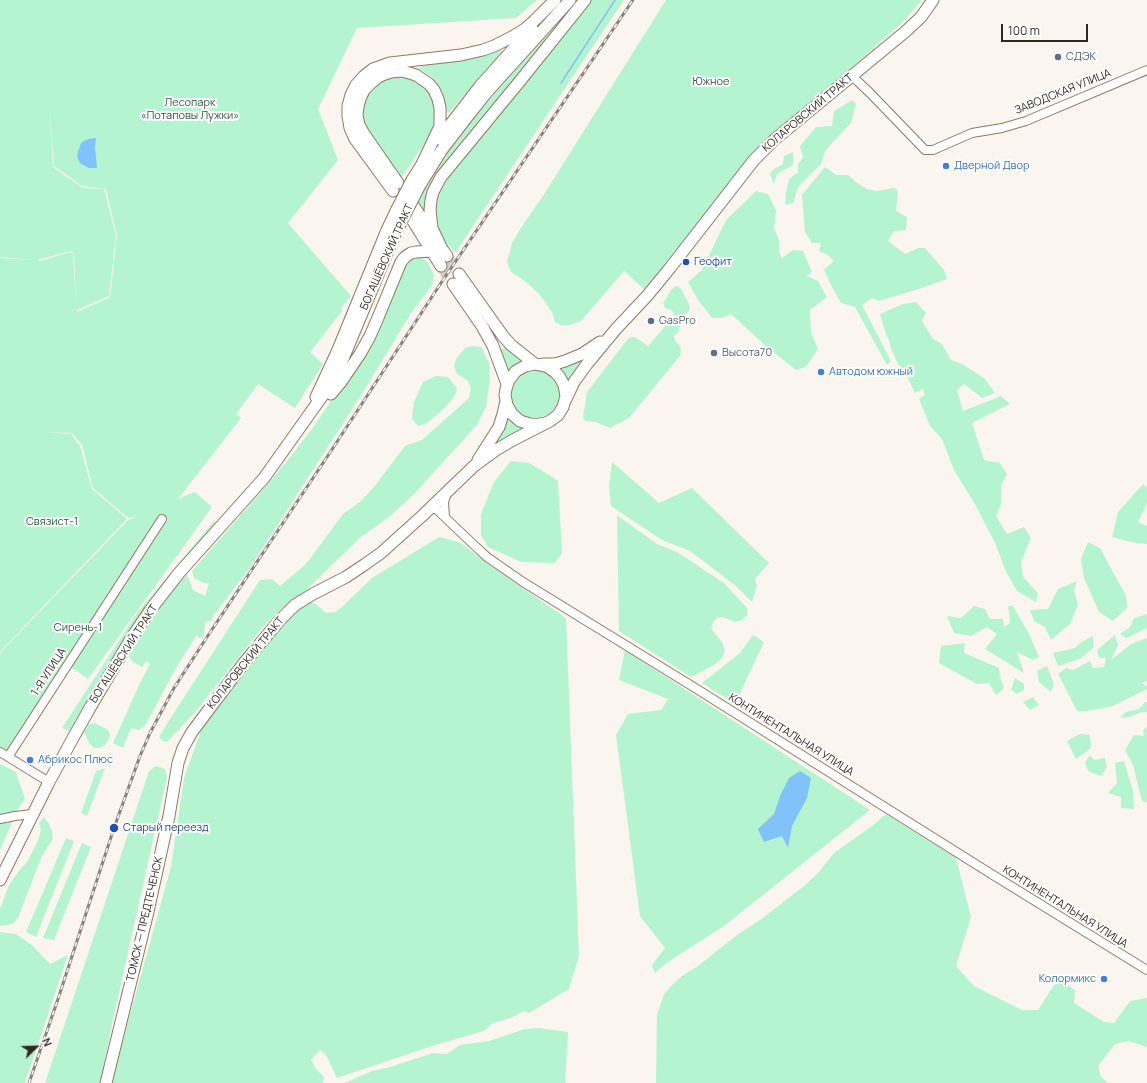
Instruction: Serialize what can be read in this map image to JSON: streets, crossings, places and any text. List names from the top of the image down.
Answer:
{
  "streets": {
    "main road": ["КОЛАРОВСКИЙ ТРАКТ", "БОГАШЁВСКИЙ ТРАКТ", "ТОМСК — ПРЕДТЕЧЕНСК"],
    "street": ["ЗАВОДСКАЯ УЛИЦА", "1-Я УЛИЦА", "КОНТИНЕНТАЛЬНАЯ УЛИЦА"]
  },
  "crossings": [
    ["ЗАВОДСКАЯ УЛИЦА", "КОЛАРОВСКИЙ ТРАКТ"],
    ["КОЛАРОВСКИЙ ТРАКТ", "КОНТИНЕНТАЛЬНАЯ УЛИЦА"],
    ["КОЛАРОВСКИЙ ТРАКТ", "ТОМСК — ПРЕДТЕЧЕНСК"]
  ],
  "parks": [
    "Южное",
    "Лесопарк «Потаповы Лужки»",
    "Связист-1",
    "Сирень-1"
  ],
  "places": [
    "СДЭК",
    "Дверной Двор",
    "Геофит",
    "GasPro",
    "Высота70",
    "Автодом южный",
    "Абрикос Плюс",
    "Старый переезд",
    "Колормикс"
  ],
  "scale_bar": "100 m",
  "north": "top right"
}
